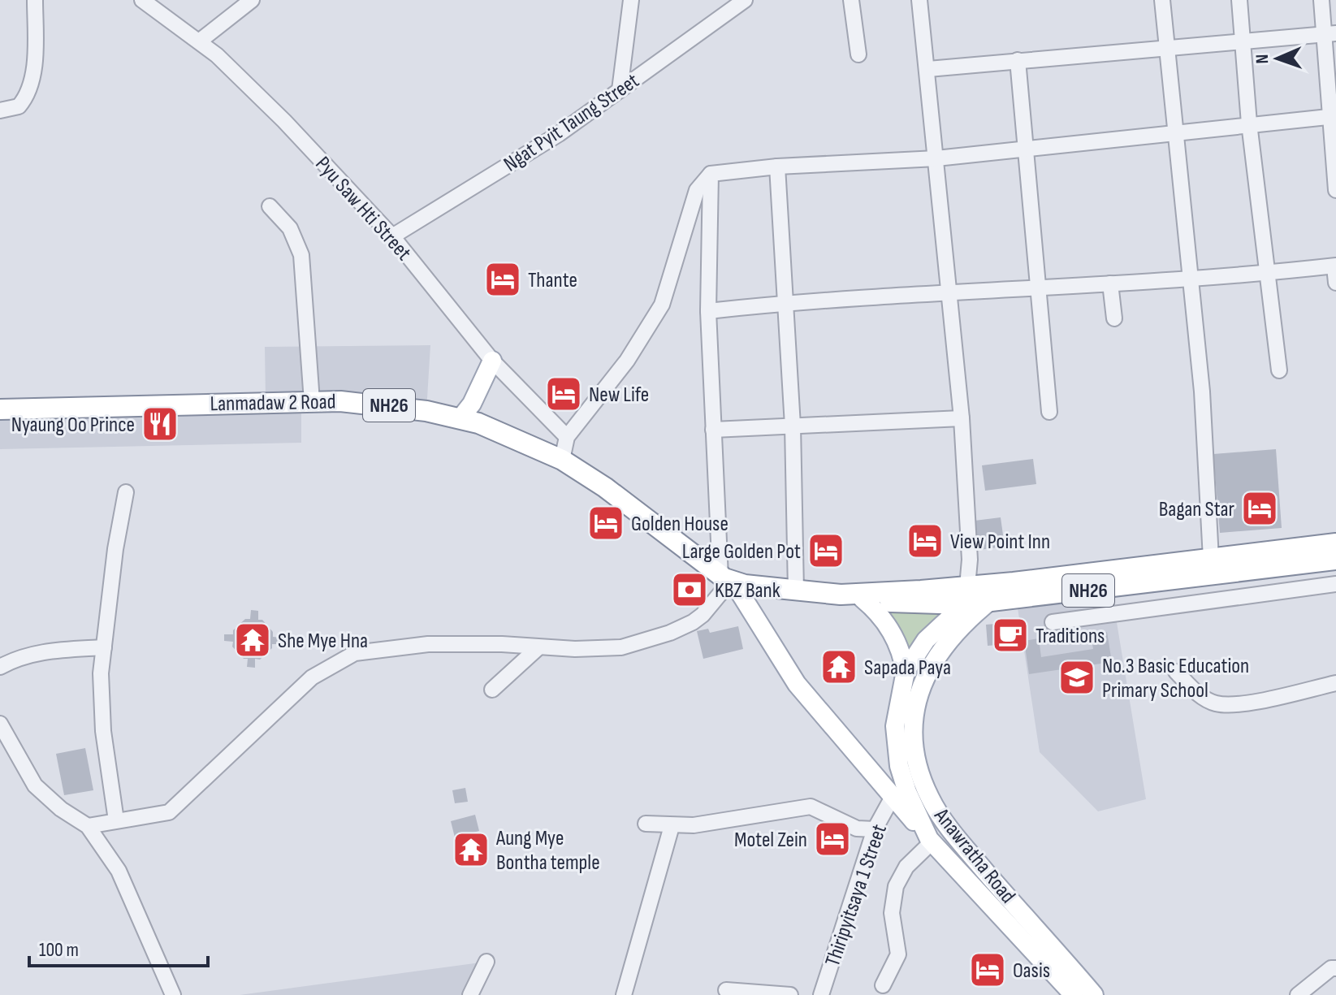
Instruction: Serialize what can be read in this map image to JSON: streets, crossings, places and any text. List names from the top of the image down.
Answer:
{
  "streets": {
    "highway": ["Lanmadaw 2 Road", "NH26"],
    "main road": ["Anawratha Road"],
    "street": ["Ngat Pyit Taung Street", "Pyu Saw Hti Street", "Thiripyitsaya 1 Street"]
  },
  "crossings": [
    ["Ngat Pyit Taung Street", "Pyu Saw Hti Street"],
    ["Lanmadaw 2 Road", "NH26"],
    ["NH26", "Anawratha Road"]
  ],
  "places": {
    "hotel": [
      "Thante",
      "New Life",
      "Bagan Star",
      "Golden House",
      "View Point Inn",
      "Large Golden Pot",
      "Motel Zein",
      "Oasis"
    ],
    "restaurant": ["Nyaung Oo Prince"],
    "bank": ["KBZ Bank"],
    "cafe": ["Traditions"],
    "temple": ["She Mye Hna", "Sapada Paya", "Aung Mye Bontha temple"],
    "school or university": ["No.3 Basic Education Primary School"]
  },
  "scale_bar": "100 m",
  "north": "left"
}
